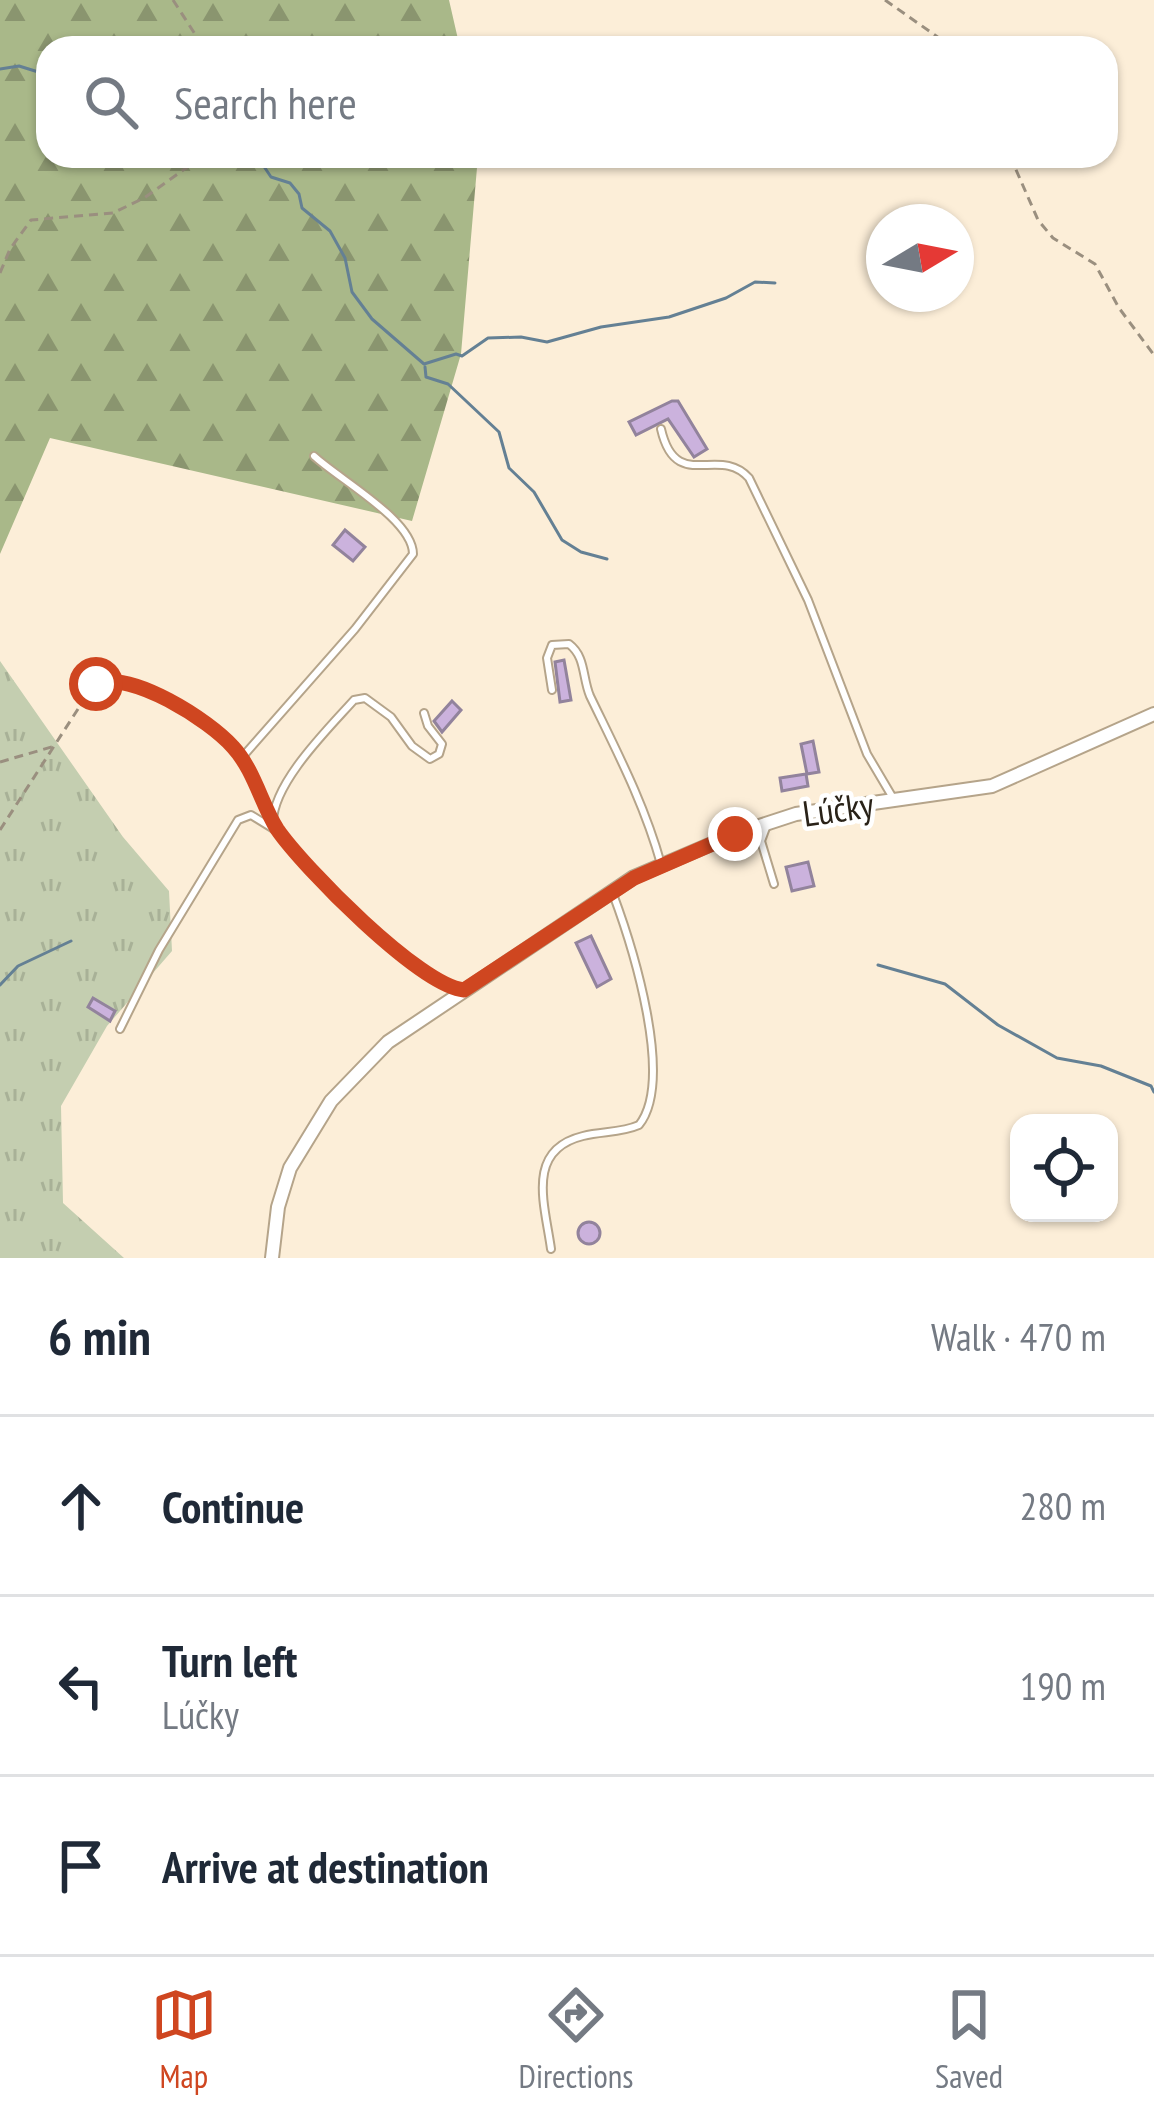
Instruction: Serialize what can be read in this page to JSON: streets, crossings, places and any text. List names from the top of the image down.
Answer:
{
  "streets": {
    "street": ["Lúčky"]
  },
  "north": "right",
  "page": {
    "search": "Search here",
    "heading": ["6 min", "Walk · 470 m"],
    "list": [
      ["Continue", "280 m"],
      ["Turn left", "Lúčky", "190 m"],
      "Arrive at destination"
    ],
    "nav": ["Map", "Directions", "Saved"]
  }
}
